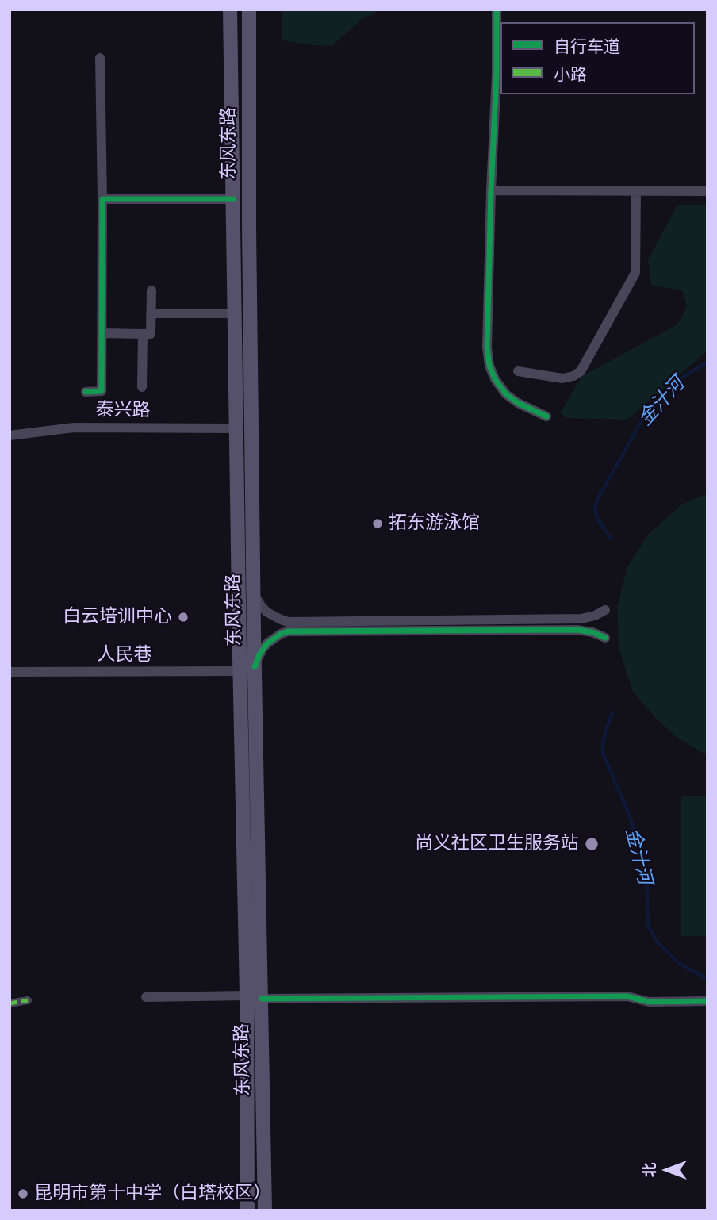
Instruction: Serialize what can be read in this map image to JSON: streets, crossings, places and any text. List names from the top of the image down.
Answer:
{
  "streets": {
    "main road": ["东风东路"],
    "street": ["泰兴路", "人民巷"]
  },
  "crossings": [
    ["东风东路", "泰兴路"],
    ["东风东路", "人民巷"]
  ],
  "water": ["金汁河"],
  "places": [
    "拓东游泳馆",
    "白云培训中心",
    "尚义社区卫生服务站",
    "昆明市第十中学（白塔校区）"
  ],
  "legend": ["自行车道", "小路"],
  "north": "left"
}
